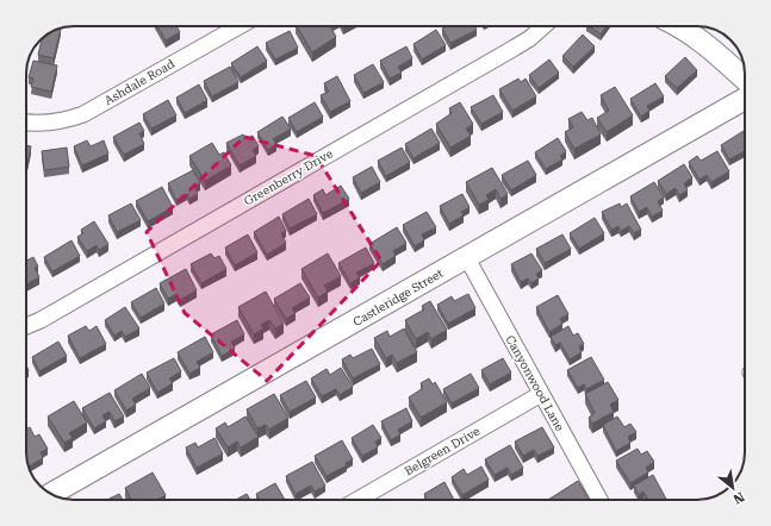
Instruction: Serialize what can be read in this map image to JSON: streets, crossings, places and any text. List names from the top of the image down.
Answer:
{
  "streets": {
    "street": [
      "Ashdale Road",
      "Greenberry Drive",
      "Castleridge Street",
      "Canyonwood Lane",
      "Belgreen Drive"
    ]
  },
  "crossings": [
    ["Castleridge Street", "Canyonwood Lane"],
    ["Canyonwood Lane", "Belgreen Drive"]
  ],
  "north": "bottom right"
}
